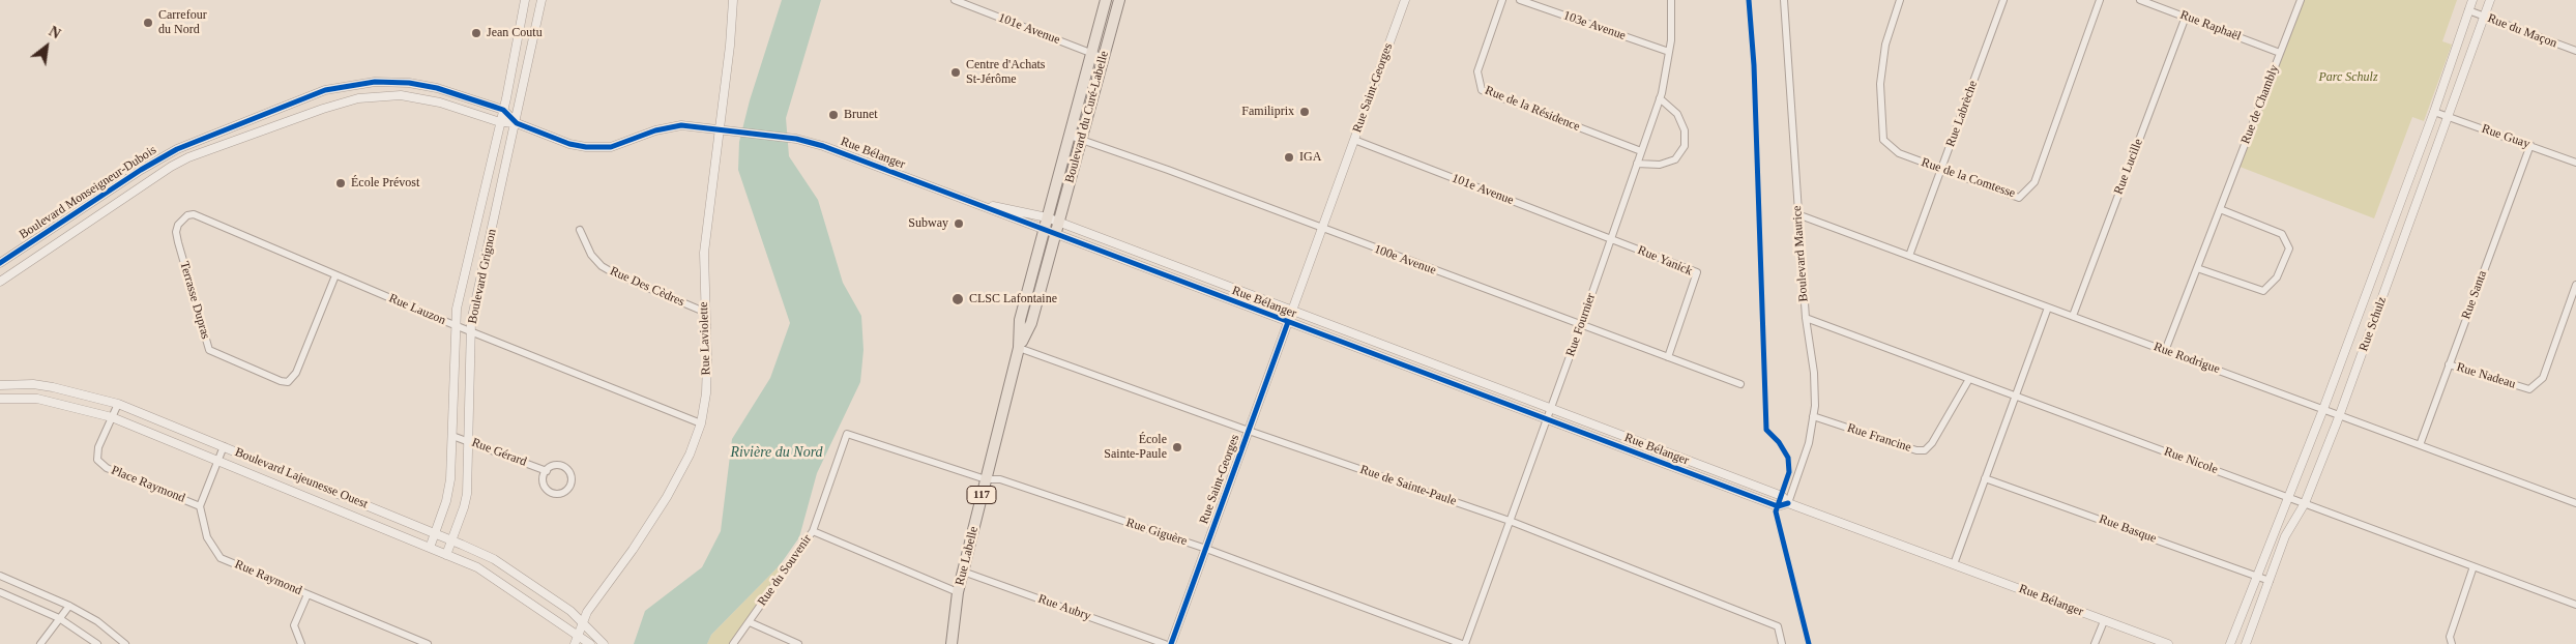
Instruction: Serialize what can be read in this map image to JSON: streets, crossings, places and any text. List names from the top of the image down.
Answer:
{
  "streets": {
    "main road": ["Boulevard du Curé-Labelle", "117", "Rue Labelle"],
    "street": [
      "103e Avenue",
      "Rue Raphaël",
      "101e Avenue",
      "Rue du Maçon",
      "Rue Saint-Georges",
      "Rue de Chambly",
      "Rue de la Résidence",
      "Rue Labrèche",
      "Rue Guay",
      "Rue Bélanger",
      "Rue Lucille",
      "Rue de la Comtesse",
      "Boulevard Monseigneur-Dubois",
      "Boulevard Maurice",
      "100e Avenue",
      "Rue Yanick",
      "Boulevard Grignon",
      "Rue Des Cèdres",
      "Rue Santa",
      "Terrasse Dupras",
      "Rue Lauzon",
      "Rue Schulz",
      "Rue Fournier",
      "Rue Laviolette",
      "Rue Rodrigue",
      "Rue Nadeau",
      "Rue Francine",
      "Rue Gérard",
      "Rue Nicole",
      "Boulevard Lajeunesse Ouest",
      "Place Raymond",
      "Rue de Sainte-Paule",
      "Rue Basque",
      "Rue Giguère",
      "Rue du Souvenir",
      "Rue Raymond",
      "Rue Aubry"
    ]
  },
  "crossings": [
    ["103e Avenue", "Rue Fournier"],
    ["Rue Raphaël", "Rue de Chambly"],
    ["Rue Raphaël", "Rue Lucille"],
    ["101e Avenue", "Rue Saint-Georges"],
    ["101e Avenue", "Boulevard du Curé-Labelle"],
    ["101e Avenue", "Rue Yanick"],
    ["101e Avenue", "Rue Fournier"],
    ["Rue du Maçon", "Rue Schulz"],
    ["Rue Saint-Georges", "Rue Bélanger"],
    ["Rue Saint-Georges", "100e Avenue"],
    ["Rue Saint-Georges", "Rue de Sainte-Paule"],
    ["Rue Saint-Georges", "Rue Giguère"],
    ["Rue de Chambly", "Rue Rodrigue"],
    ["Rue de la Résidence", "Rue Fournier"],
    ["Rue Labrèche", "Rue de la Comtesse"],
    ["Rue Labrèche", "Rue Rodrigue"],
    ["Boulevard du Curé-Labelle", "Rue Bélanger"],
    ["Boulevard du Curé-Labelle", "100e Avenue"],
    ["Boulevard du Curé-Labelle", "Rue Labelle"],
    ["Rue Guay", "Rue Santa"],
    ["Rue Guay", "Rue Schulz"],
    ["Rue Bélanger", "Boulevard Monseigneur-Dubois"],
    ["Rue Bélanger", "Boulevard Maurice"],
    ["Rue Bélanger", "Rue Fournier"],
    ["Rue Bélanger", "Rue Laviolette"],
    ["Rue Bélanger", "Rue Labelle"],
    ["Rue Lucille", "Rue Rodrigue"],
    ["Boulevard Monseigneur-Dubois", "Boulevard Grignon"],
    ["Boulevard Monseigneur-Dubois", "Rue Laviolette"],
    ["Boulevard Maurice", "Rue Rodrigue"],
    ["Boulevard Maurice", "Rue Francine"],
    ["Boulevard Maurice", "Rue Nicole"],
    ["100e Avenue", "Rue Yanick"],
    ["100e Avenue", "Rue Fournier"],
    ["Rue Yanick", "Rue Fournier"],
    ["Boulevard Grignon", "Rue Lauzon"],
    ["Boulevard Grignon", "Rue Gérard"],
    ["Boulevard Grignon", "Boulevard Lajeunesse Ouest"],
    ["Rue Des Cèdres", "Rue Laviolette"],
    ["Rue Santa", "Rue Rodrigue"],
    ["Rue Santa", "Rue Nadeau"],
    ["Terrasse Dupras", "Rue Lauzon"],
    ["Rue Lauzon", "Rue Laviolette"],
    ["Rue Schulz", "Rue Rodrigue"],
    ["Rue Schulz", "Rue Nicole"],
    ["Rue Schulz", "Rue Basque"],
    ["Rue Fournier", "Rue de Sainte-Paule"],
    ["Rue Fournier", "Rue Giguère"],
    ["Rue Laviolette", "Boulevard Lajeunesse Ouest"],
    ["Rue Francine", "Rue Nicole"],
    ["Boulevard Lajeunesse Ouest", "Place Raymond"],
    ["Place Raymond", "Rue Raymond"],
    ["Rue de Sainte-Paule", "Rue Labelle"],
    ["Rue Giguère", "Rue Labelle"],
    ["Rue Giguère", "Rue du Souvenir"],
    ["Rue Labelle", "Rue Aubry"]
  ],
  "water": ["Rivière du Nord"],
  "parks": ["Parc Schulz"],
  "places": [
    "Carrefour du Nord",
    "Jean Coutu",
    "Centre d'Achats St-Jérôme",
    "Familiprix",
    "Brunet",
    "IGA",
    "École Prévost",
    "Subway",
    "CLSC Lafontaine",
    "École Sainte-Paule"
  ],
  "north": "top right"
}
